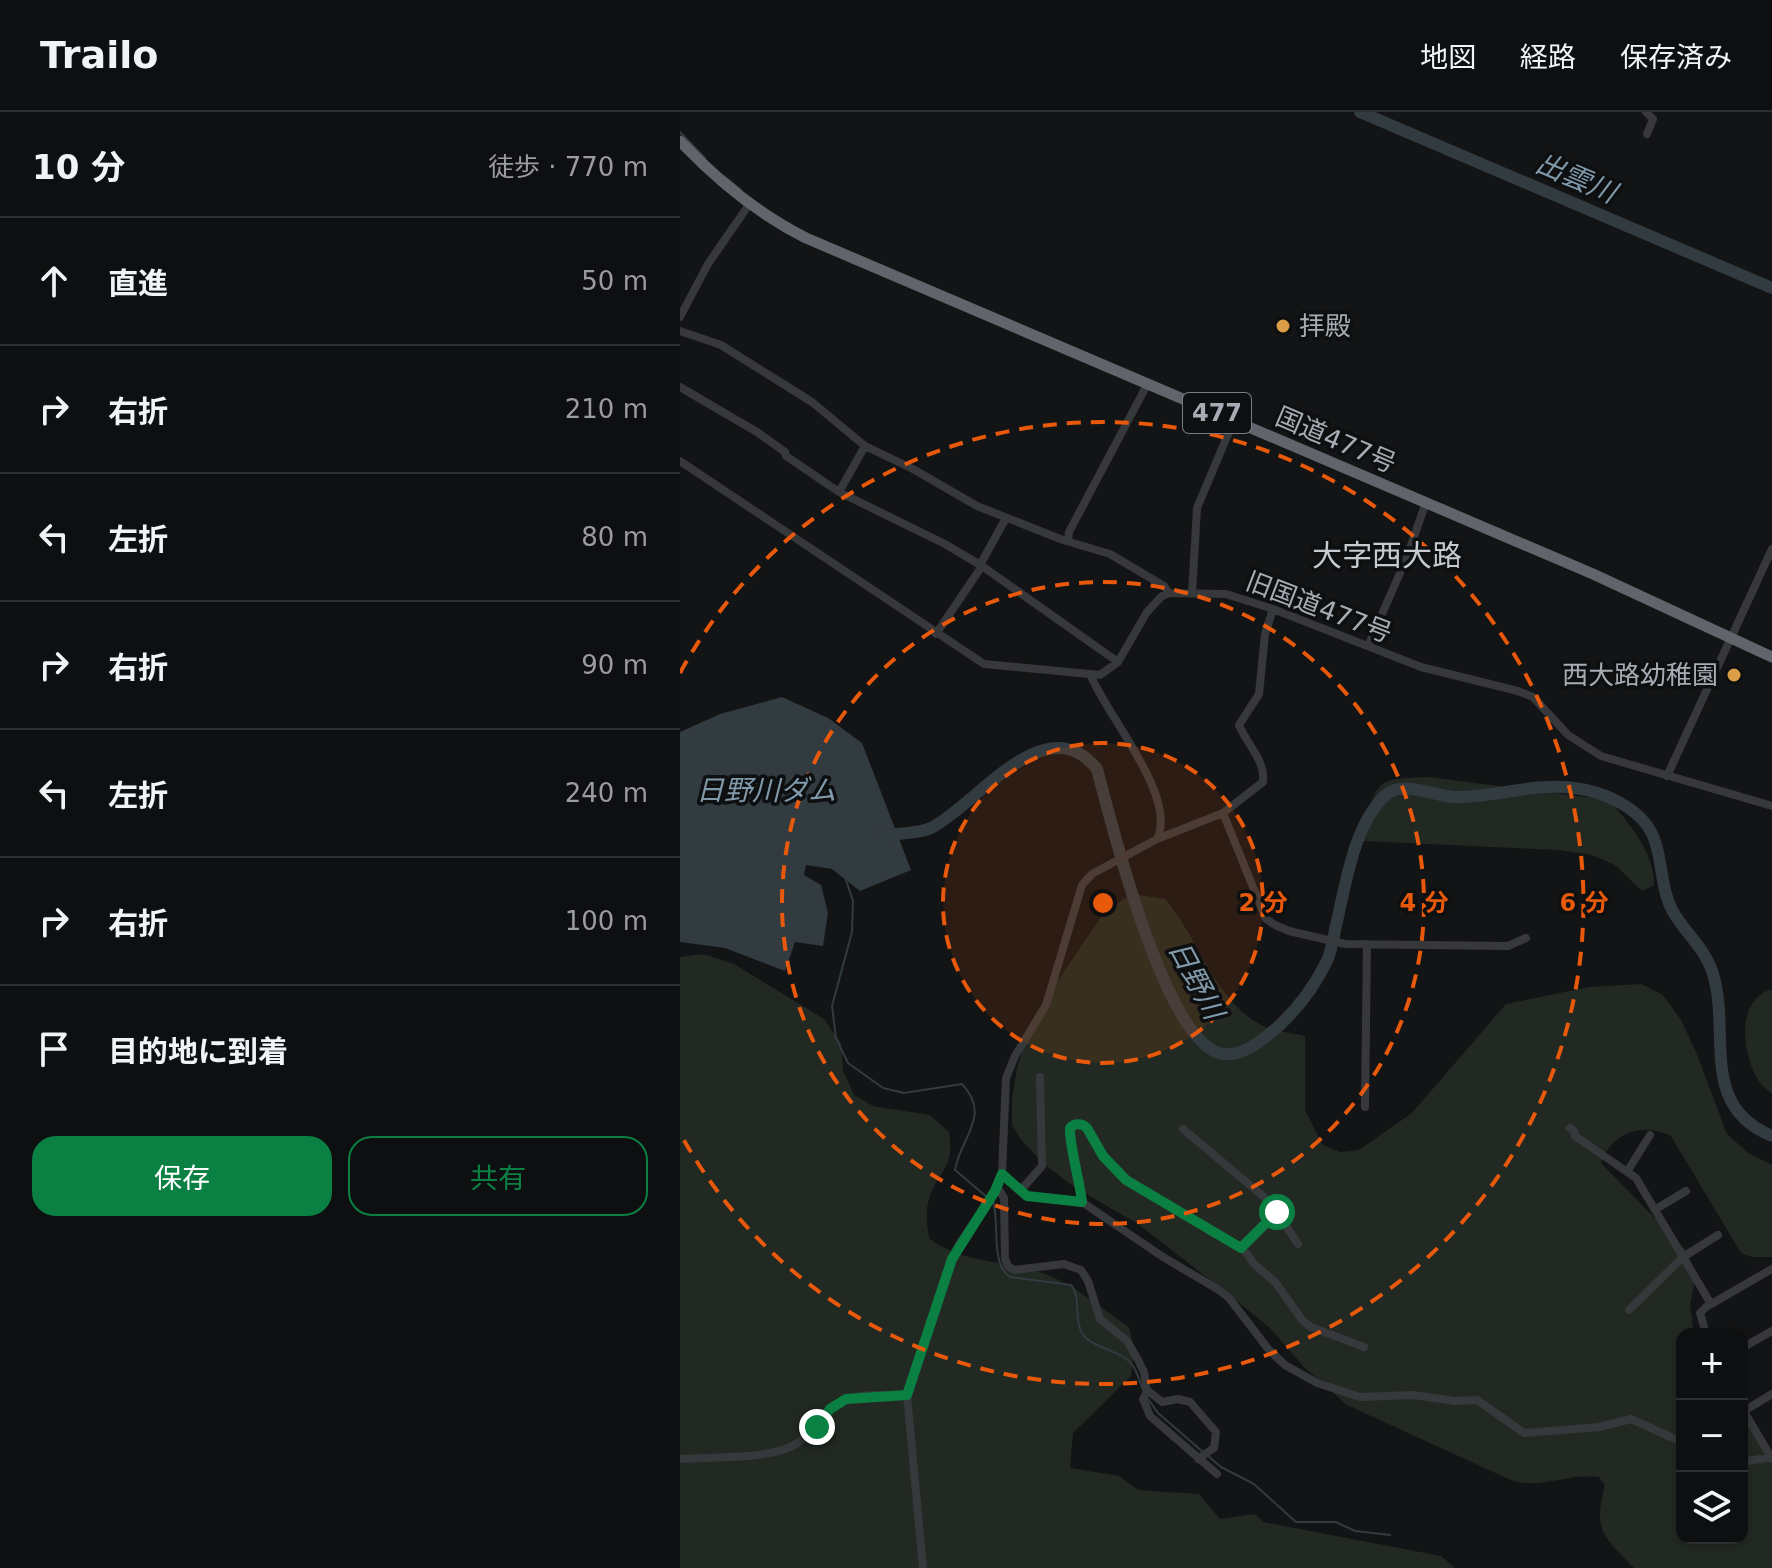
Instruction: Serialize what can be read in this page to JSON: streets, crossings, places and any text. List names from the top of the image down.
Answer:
{
  "streets": {
    "highway": ["477", "国道477号"],
    "street": ["旧国道477号"]
  },
  "districts": ["大字西大路"],
  "water": ["出雲川", "日野川ダム", "日野川"],
  "places": ["拝殿", "西大路幼稚園"],
  "page": {
    "header": "Trailo",
    "nav": ["地図", "経路", "保存済み"],
    "heading": ["10 分", "徒歩 · 770 m"],
    "list": [
      ["直進", "50 m"],
      ["右折", "210 m"],
      ["左折", "80 m"],
      ["右折", "90 m"],
      ["左折", "240 m"],
      ["右折", "100 m"],
      "目的地に到着"
    ],
    "buttons": ["保存", "共有"],
    "map_buttons": ["+", "−"]
  },
  "rings": ["2 分", "4 分", "6 分"]
}
